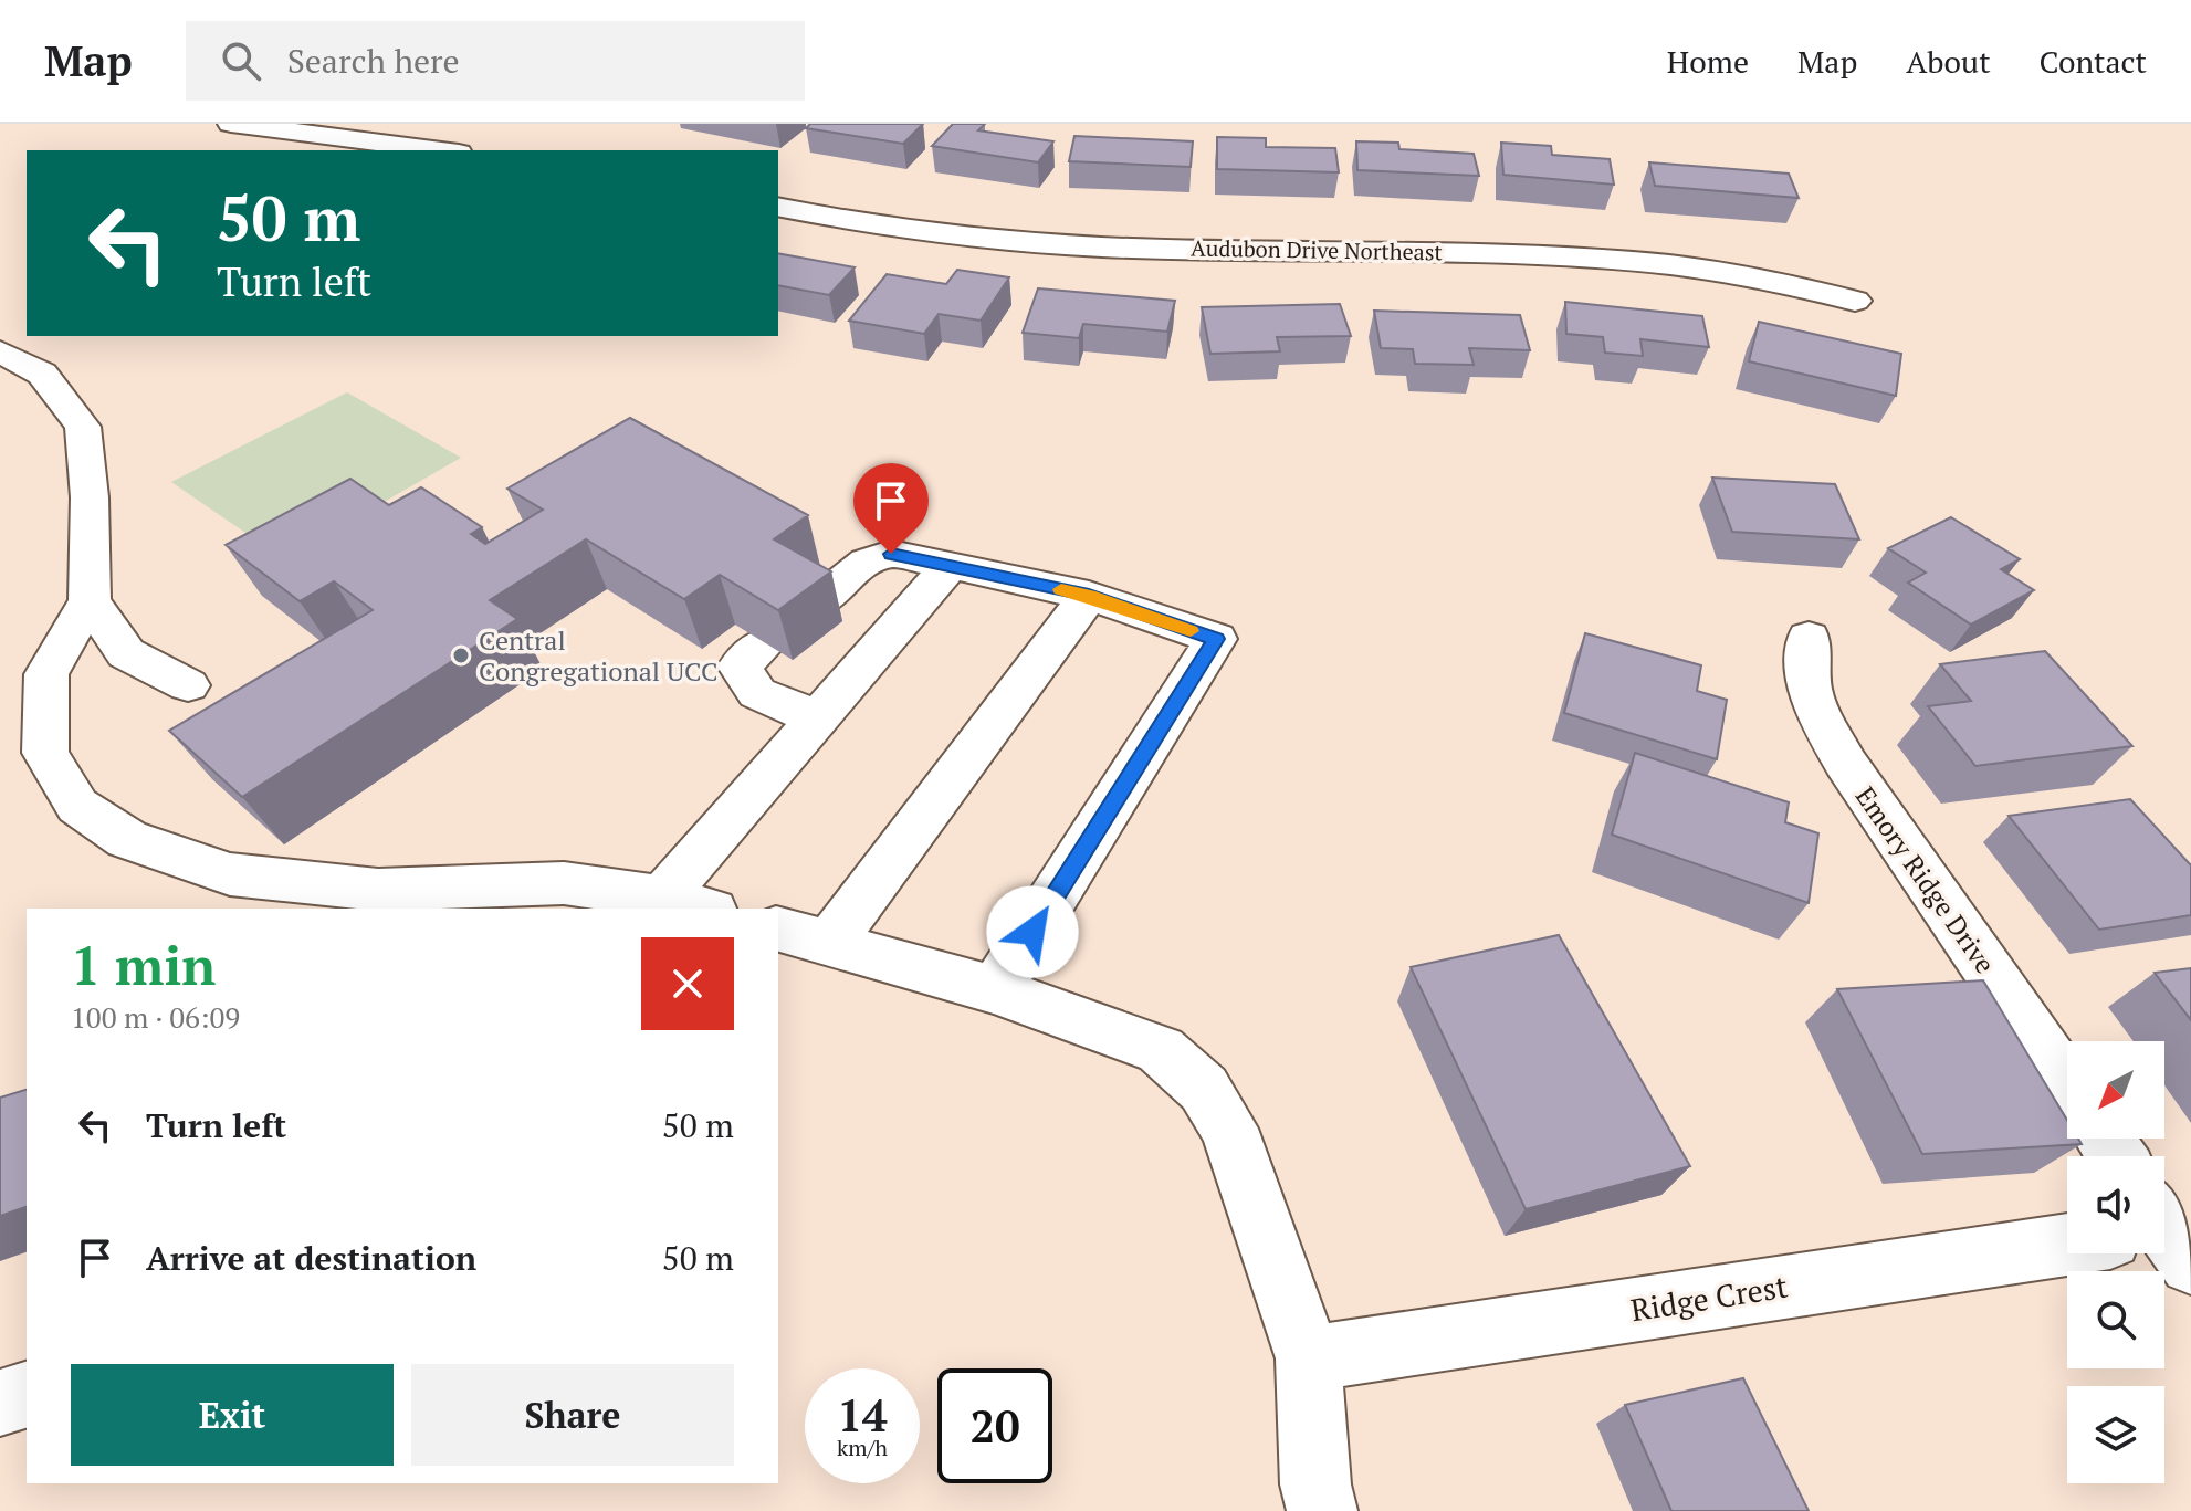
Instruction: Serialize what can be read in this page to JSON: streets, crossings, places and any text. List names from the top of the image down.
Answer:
{
  "streets": {
    "street": ["Audubon Drive Northeast", "Emory Ridge Drive", "Ridge Crest"]
  },
  "places": ["Central Congregational UCC"],
  "north": "bottom left",
  "page": {
    "header": "Map",
    "search": "Search here",
    "nav": [
      "Home",
      "Map",
      "About",
      "Contact"
    ],
    "turn": ["50 m", "Turn left"],
    "heading": ["1 min", "100 m · 06:09"],
    "list": [
      {
        "name": "Turn left",
        "value": "50 m"
      },
      {
        "name": "Arrive at destination",
        "value": "50 m"
      }
    ],
    "buttons": ["Exit", "Share"],
    "speed": "14 km/h",
    "limit": "20"
  }
}
